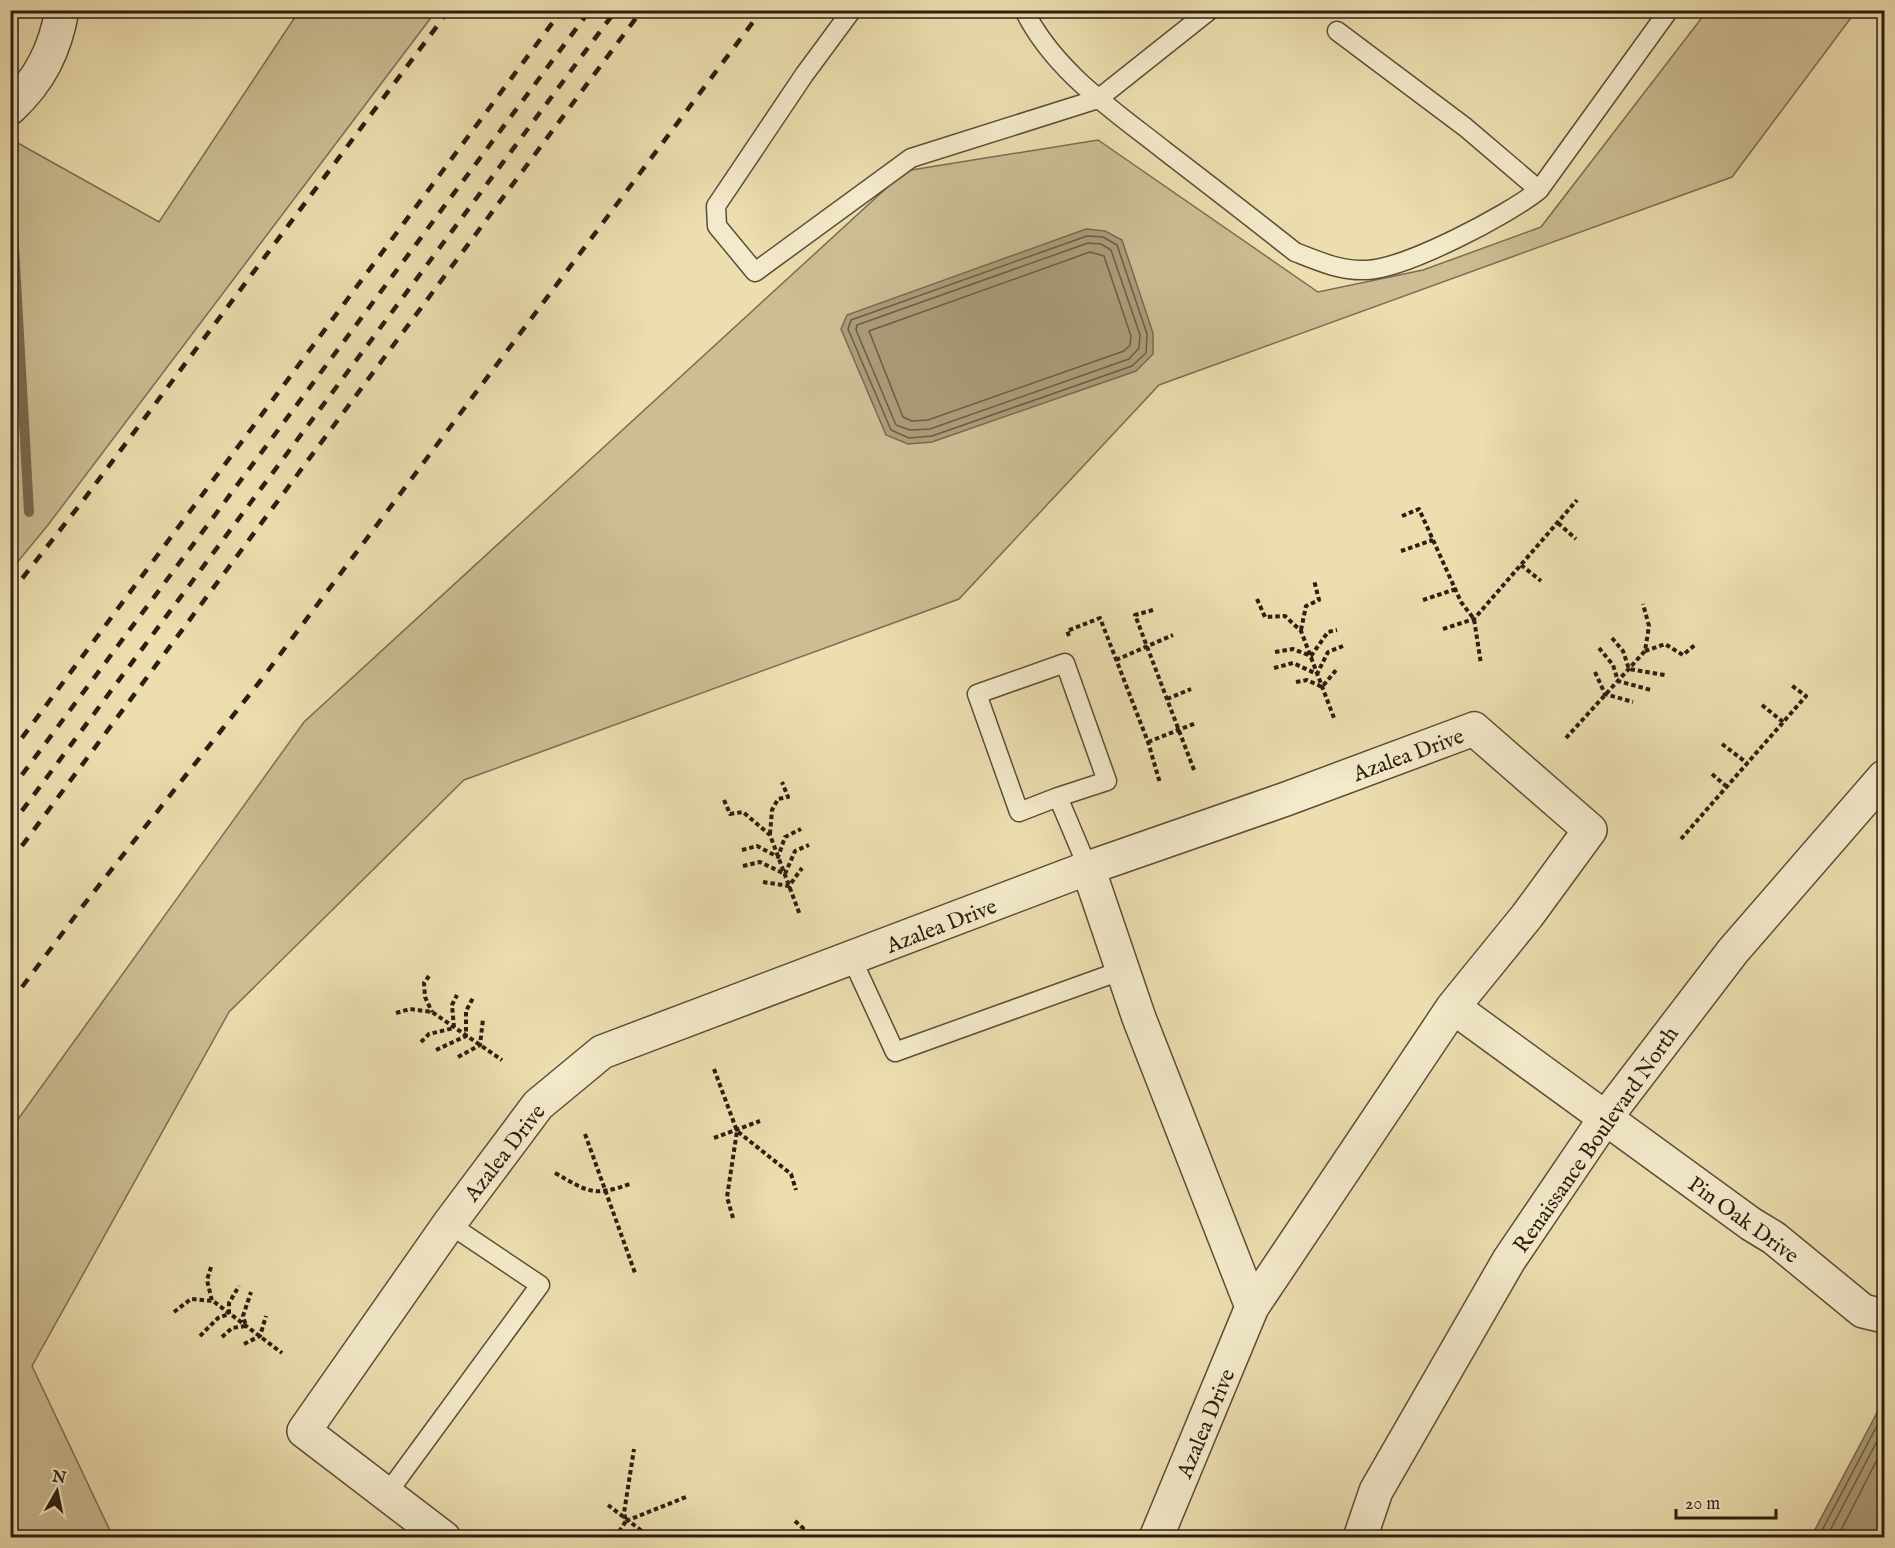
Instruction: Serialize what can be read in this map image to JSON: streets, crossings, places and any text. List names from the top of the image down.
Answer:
{
  "streets": {
    "street": ["Azalea Drive", "Renaissance Boulevard North", "Pin Oak Drive"]
  },
  "crossings": [
    ["Renaissance Boulevard North", "Pin Oak Drive"]
  ],
  "scale_bar": "20 m",
  "north": "top"
}
